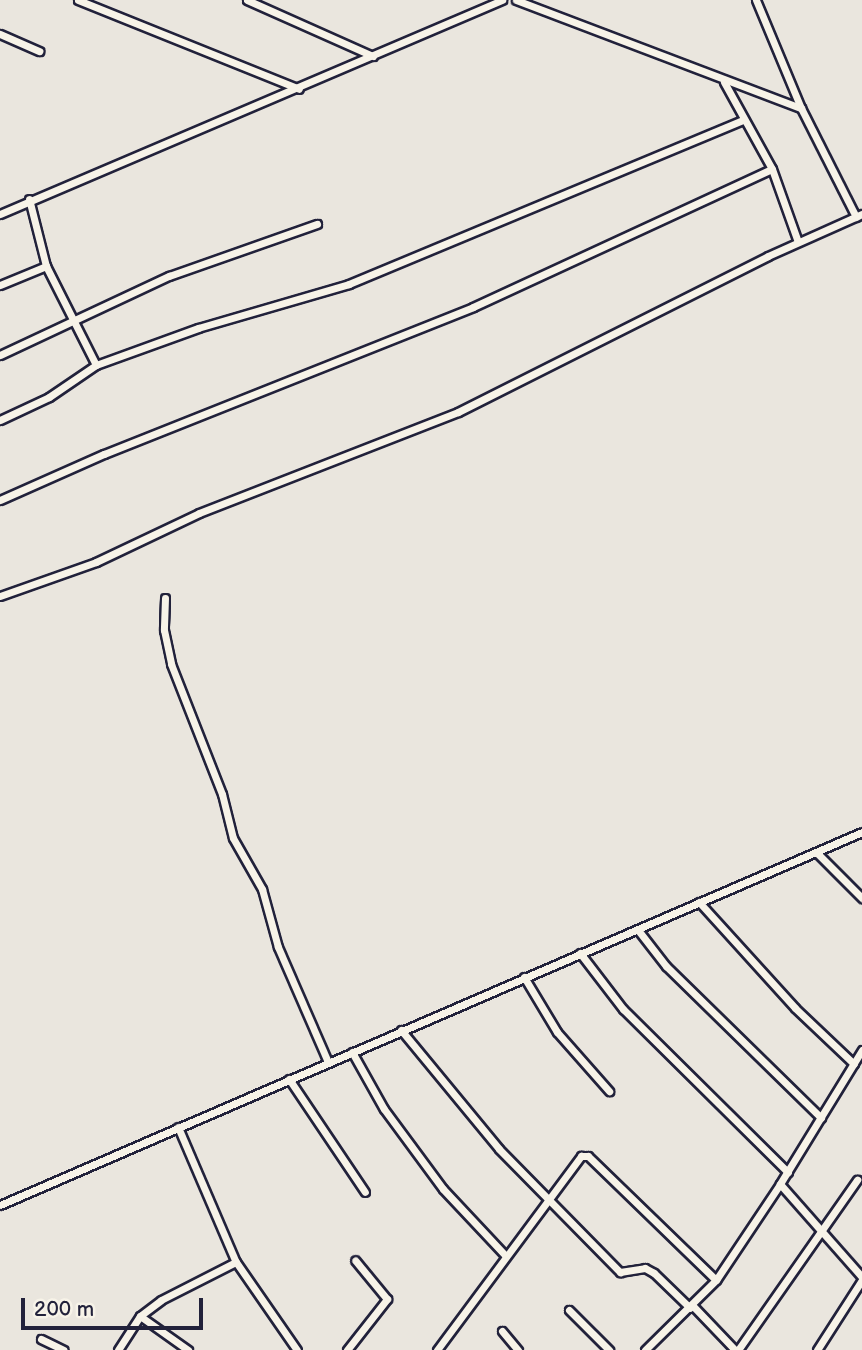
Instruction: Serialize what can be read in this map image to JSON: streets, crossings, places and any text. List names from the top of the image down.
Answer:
{
  "scale_bar": "200 m"
}
